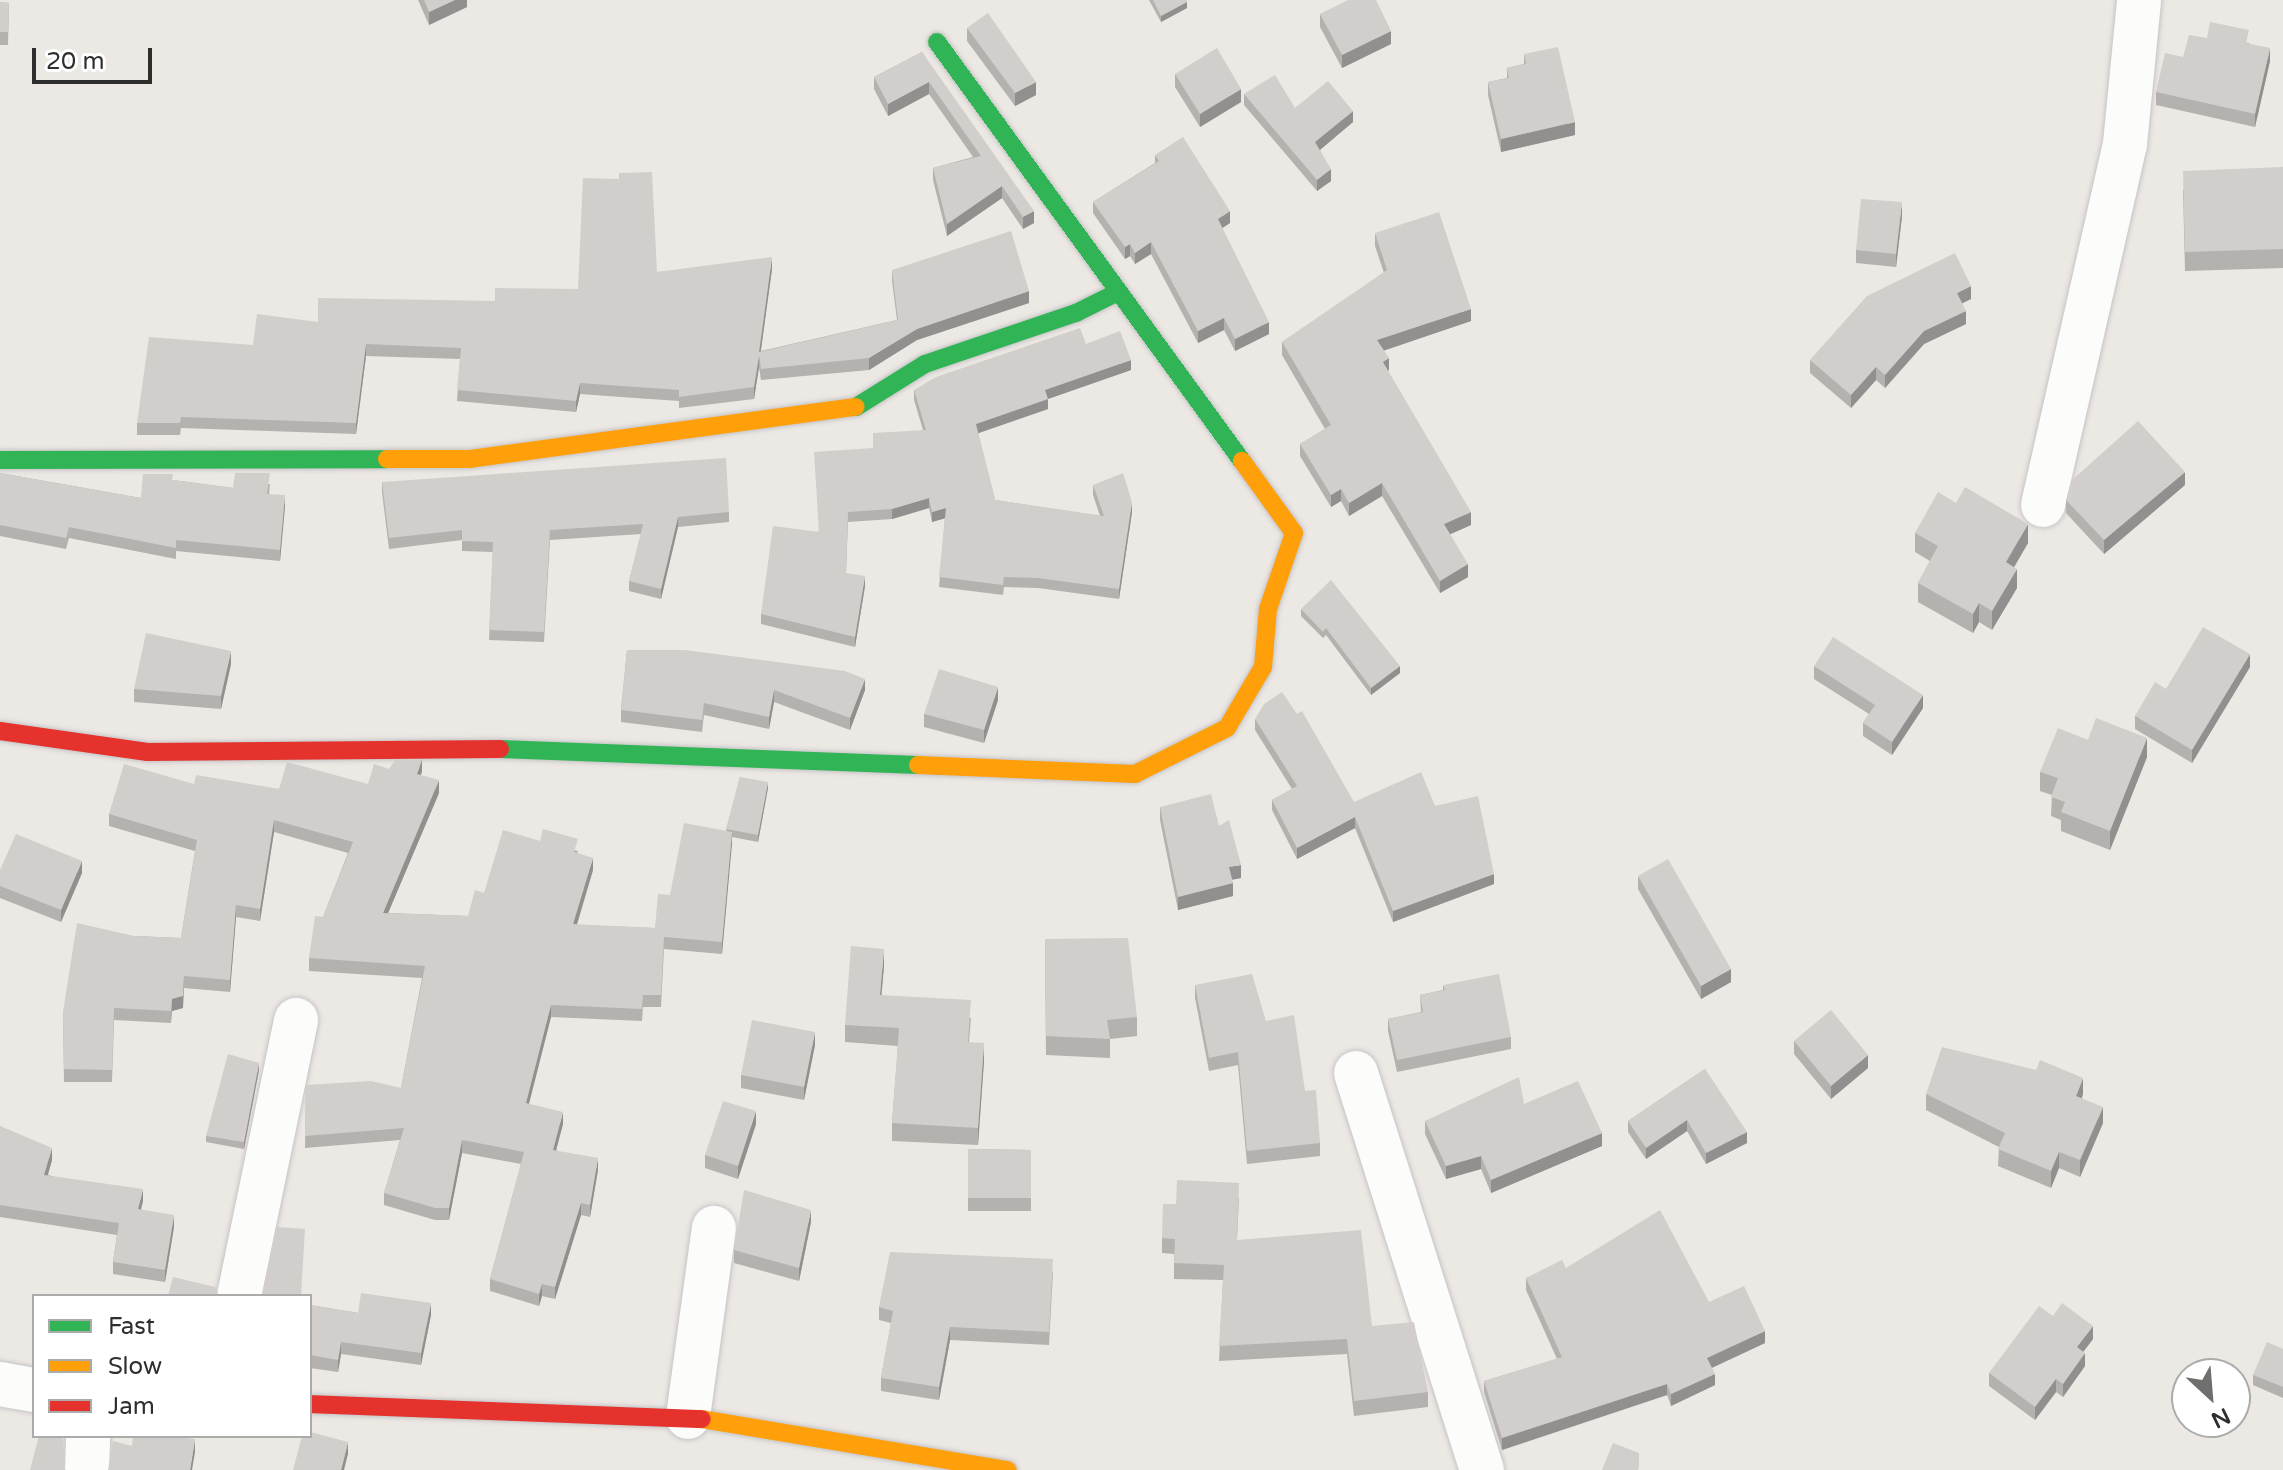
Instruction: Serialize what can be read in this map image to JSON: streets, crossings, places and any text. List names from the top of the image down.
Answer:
{
  "legend": ["Fast", "Slow", "Jam"],
  "scale_bar": "20 m",
  "north": "bottom right"
}
